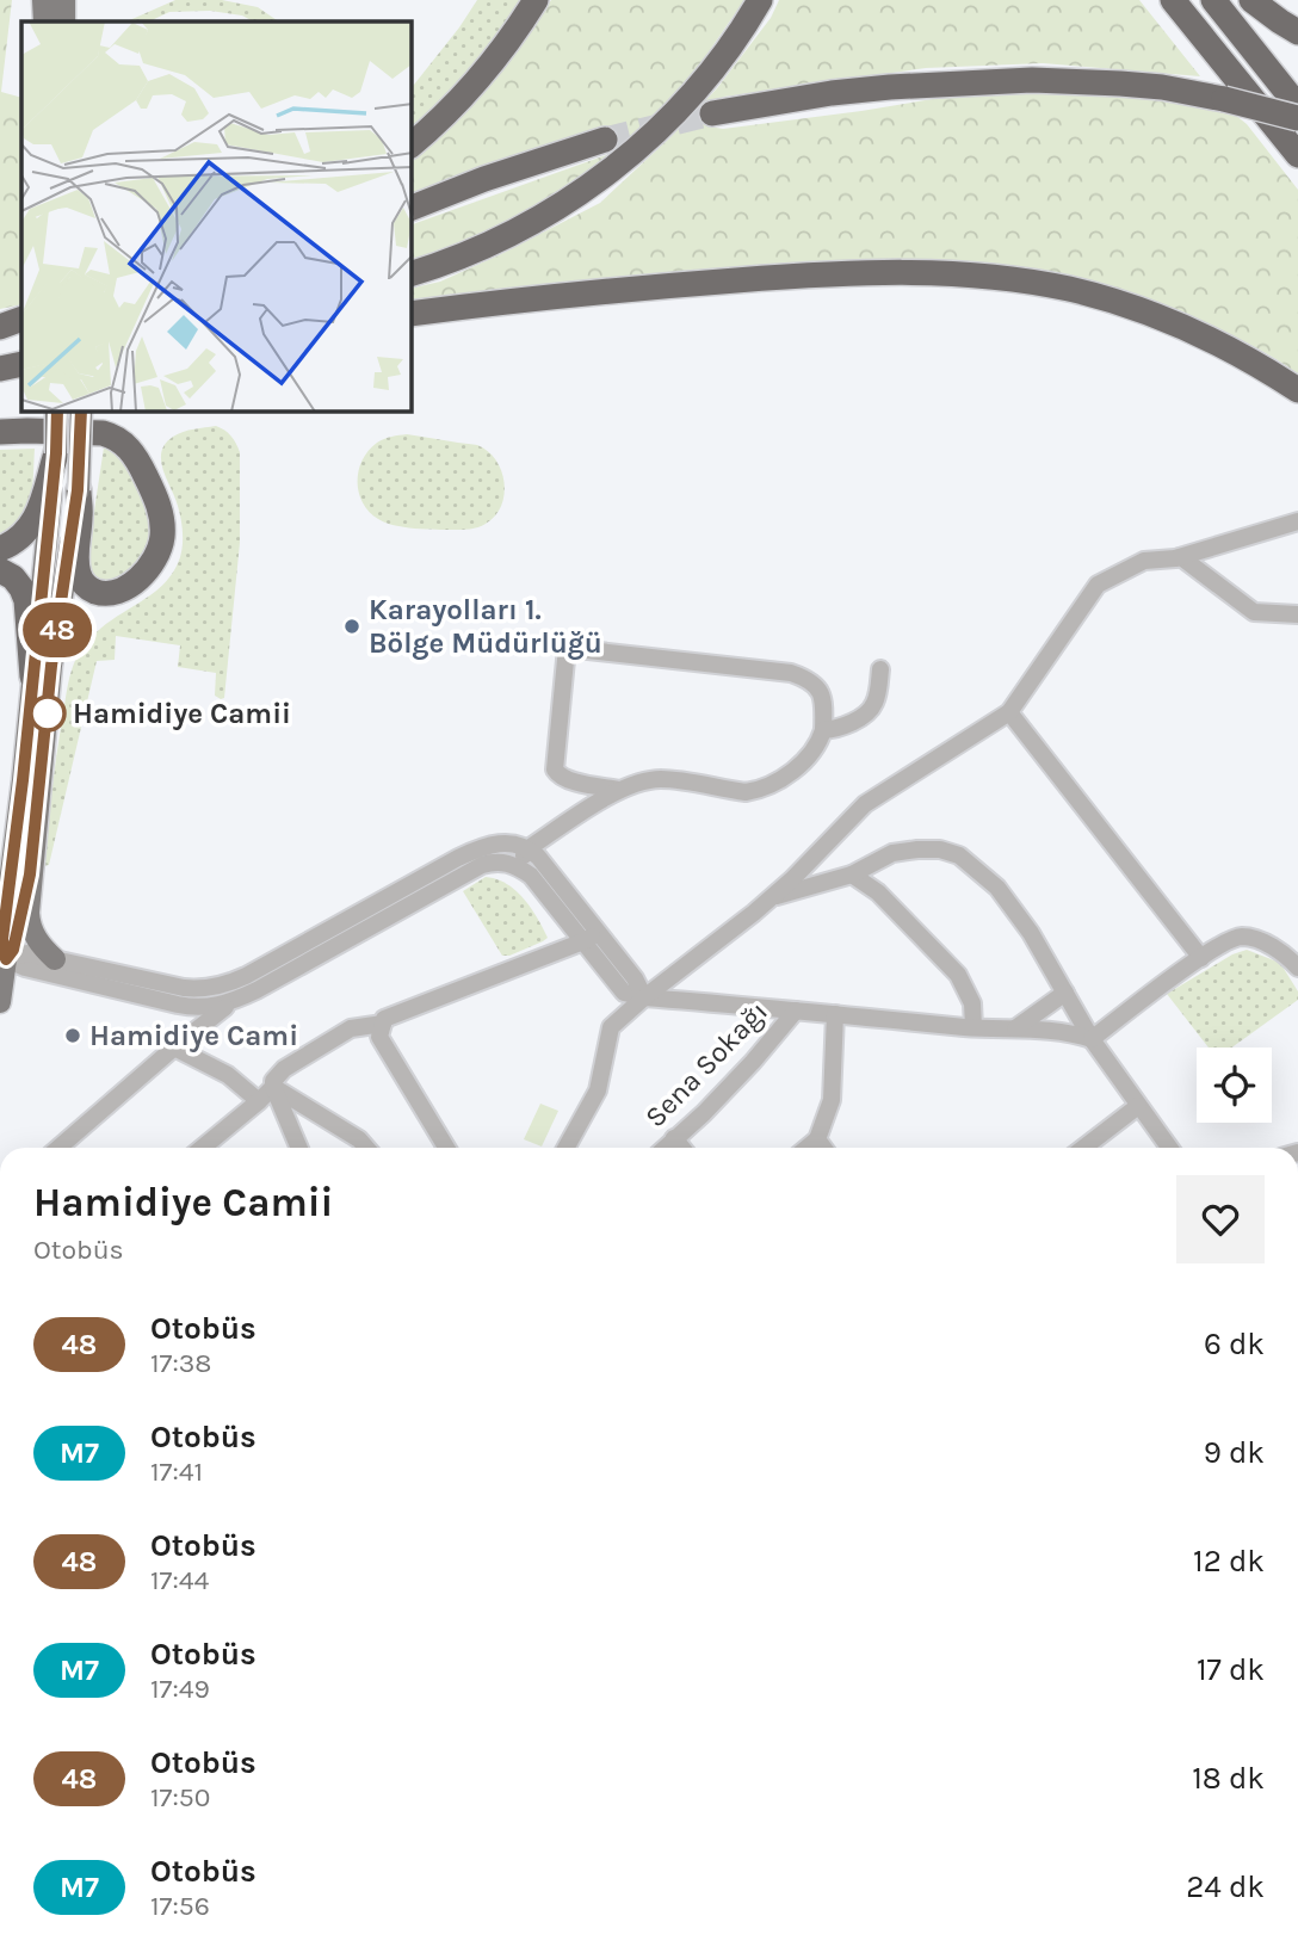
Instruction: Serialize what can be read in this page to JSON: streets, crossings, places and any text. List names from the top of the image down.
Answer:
{
  "streets": {
    "street": ["Sena Sokağı"]
  },
  "places": ["Karayolları 1. Bölge Müdürlüğü", "Hamidiye Camii", "Hamidiye Cami"],
  "lines": ["bus line 48"],
  "page": {
    "on_map": "48",
    "heading": ["Hamidiye Camii", "Otobüs"],
    "list": [
      {
        "mark": "48",
        "name": "Otobüs",
        "note": "17:38",
        "value": "6 dk"
      },
      {
        "mark": "M7",
        "name": "Otobüs",
        "note": "17:41",
        "value": "9 dk"
      },
      {
        "mark": "48",
        "name": "Otobüs",
        "note": "17:44",
        "value": "12 dk"
      },
      {
        "mark": "M7",
        "name": "Otobüs",
        "note": "17:49",
        "value": "17 dk"
      },
      {
        "mark": "48",
        "name": "Otobüs",
        "note": "17:50",
        "value": "18 dk"
      },
      {
        "mark": "M7",
        "name": "Otobüs",
        "note": "17:56",
        "value": "24 dk"
      }
    ]
  }
}
